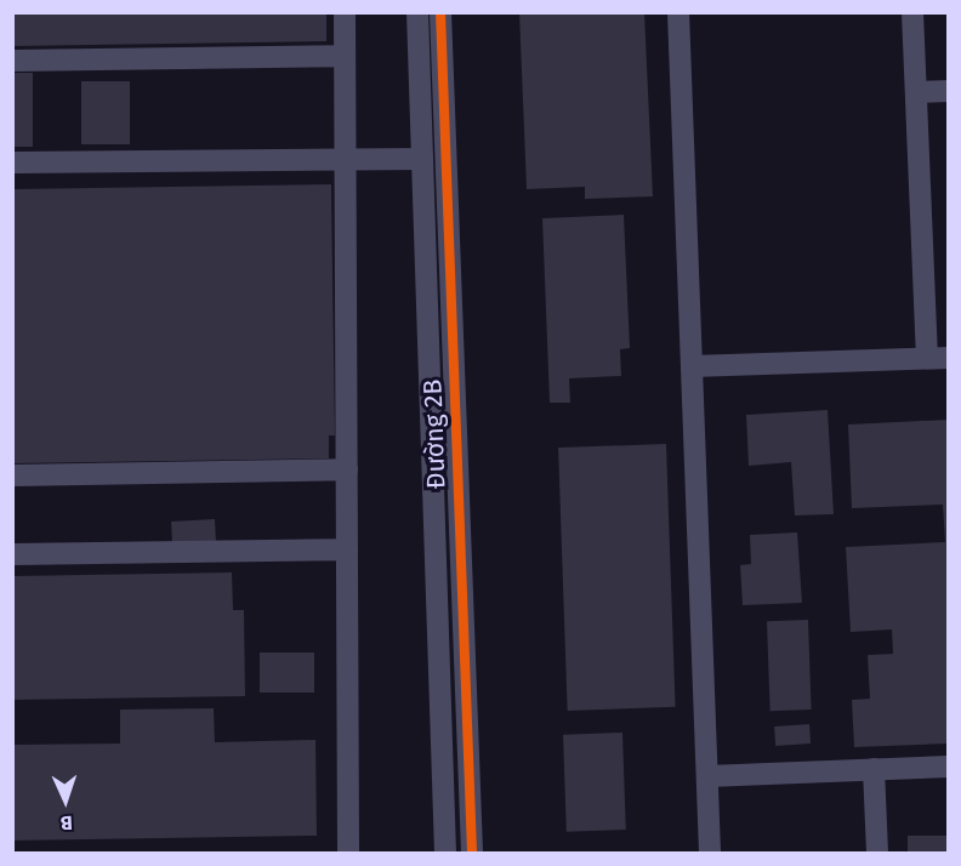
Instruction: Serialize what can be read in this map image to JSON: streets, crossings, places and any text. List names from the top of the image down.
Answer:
{
  "streets": {
    "street": ["Đường 2B"]
  },
  "north": "bottom"
}
